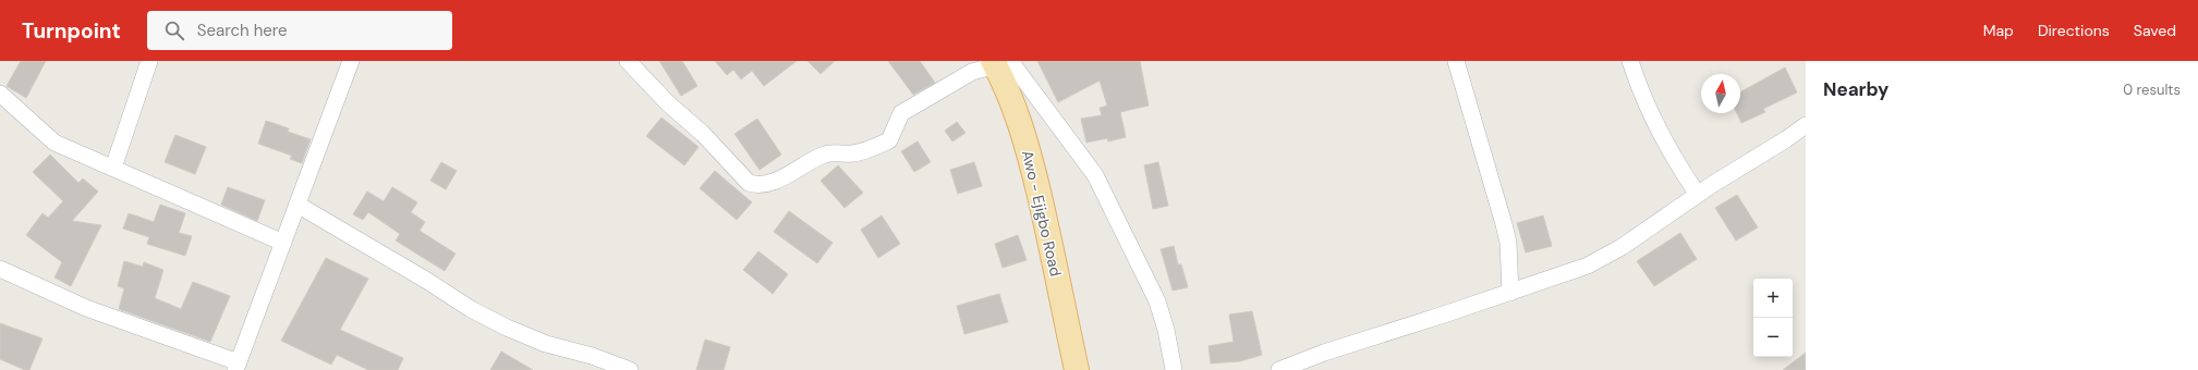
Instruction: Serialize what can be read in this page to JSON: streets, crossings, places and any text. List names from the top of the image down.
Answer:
{
  "streets": {
    "main road": ["Awo - Ejigbo Road"]
  },
  "north": "top",
  "page": {
    "header": "Turnpoint",
    "search": "Search here",
    "nav": ["Map", "Directions", "Saved"],
    "heading": ["Nearby", "0 results"],
    "map_buttons": ["+", "−"]
  }
}
